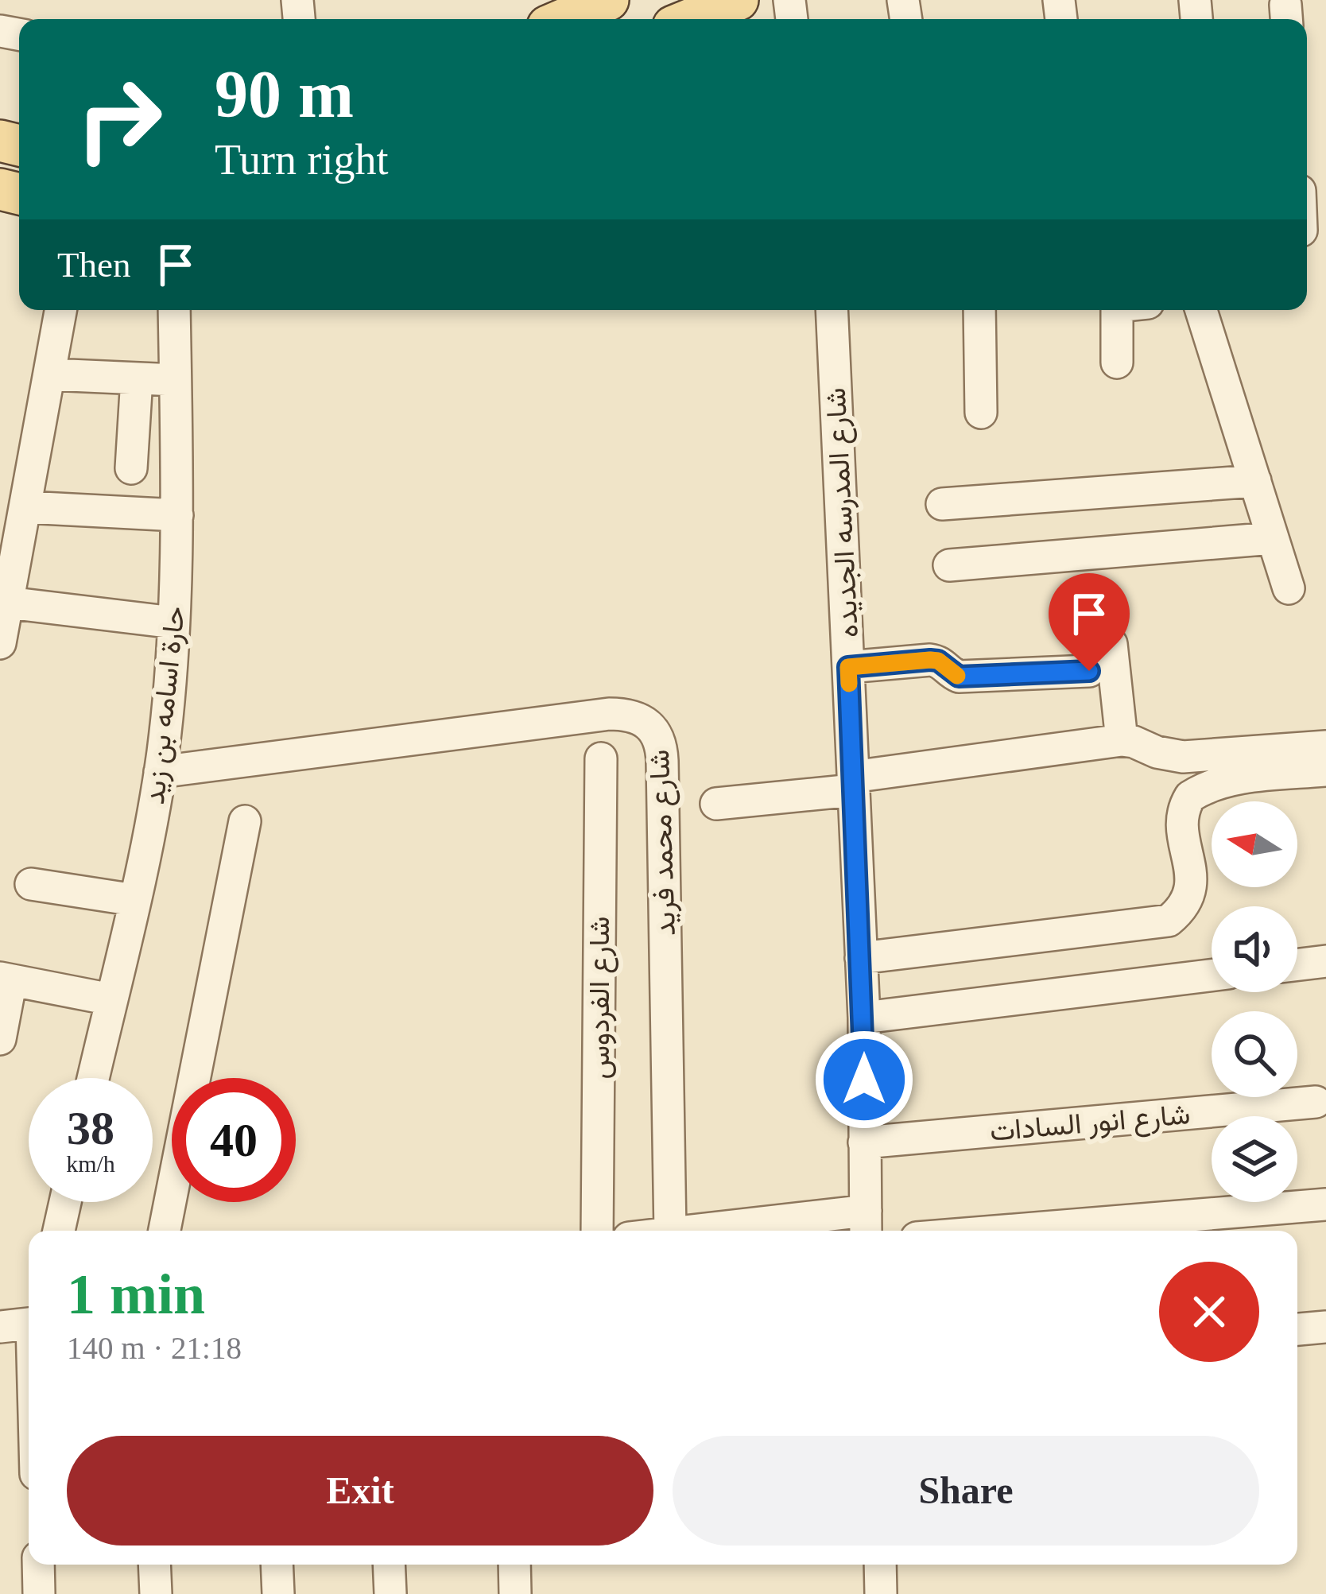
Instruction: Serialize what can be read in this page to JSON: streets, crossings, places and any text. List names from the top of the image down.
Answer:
{
  "streets": {
    "street": [
      "شارع المدرسه الجديده",
      "حارة اسامه بن زيد",
      "شارع محمد فريد",
      "شارع الفردوس",
      "شارع انور السادات"
    ]
  },
  "crossings": [
    ["شارع المدرسه الجديده", "شارع انور السادات"],
    ["حارة اسامه بن زيد", "شارع محمد فريد"]
  ],
  "north": "left",
  "page": {
    "turn": ["90 m", "Turn right"],
    "then": "Then",
    "speed": "38 km/h",
    "limit": "40",
    "heading": ["1 min", "140 m · 21:18"],
    "buttons": ["Exit", "Share"]
  }
}
